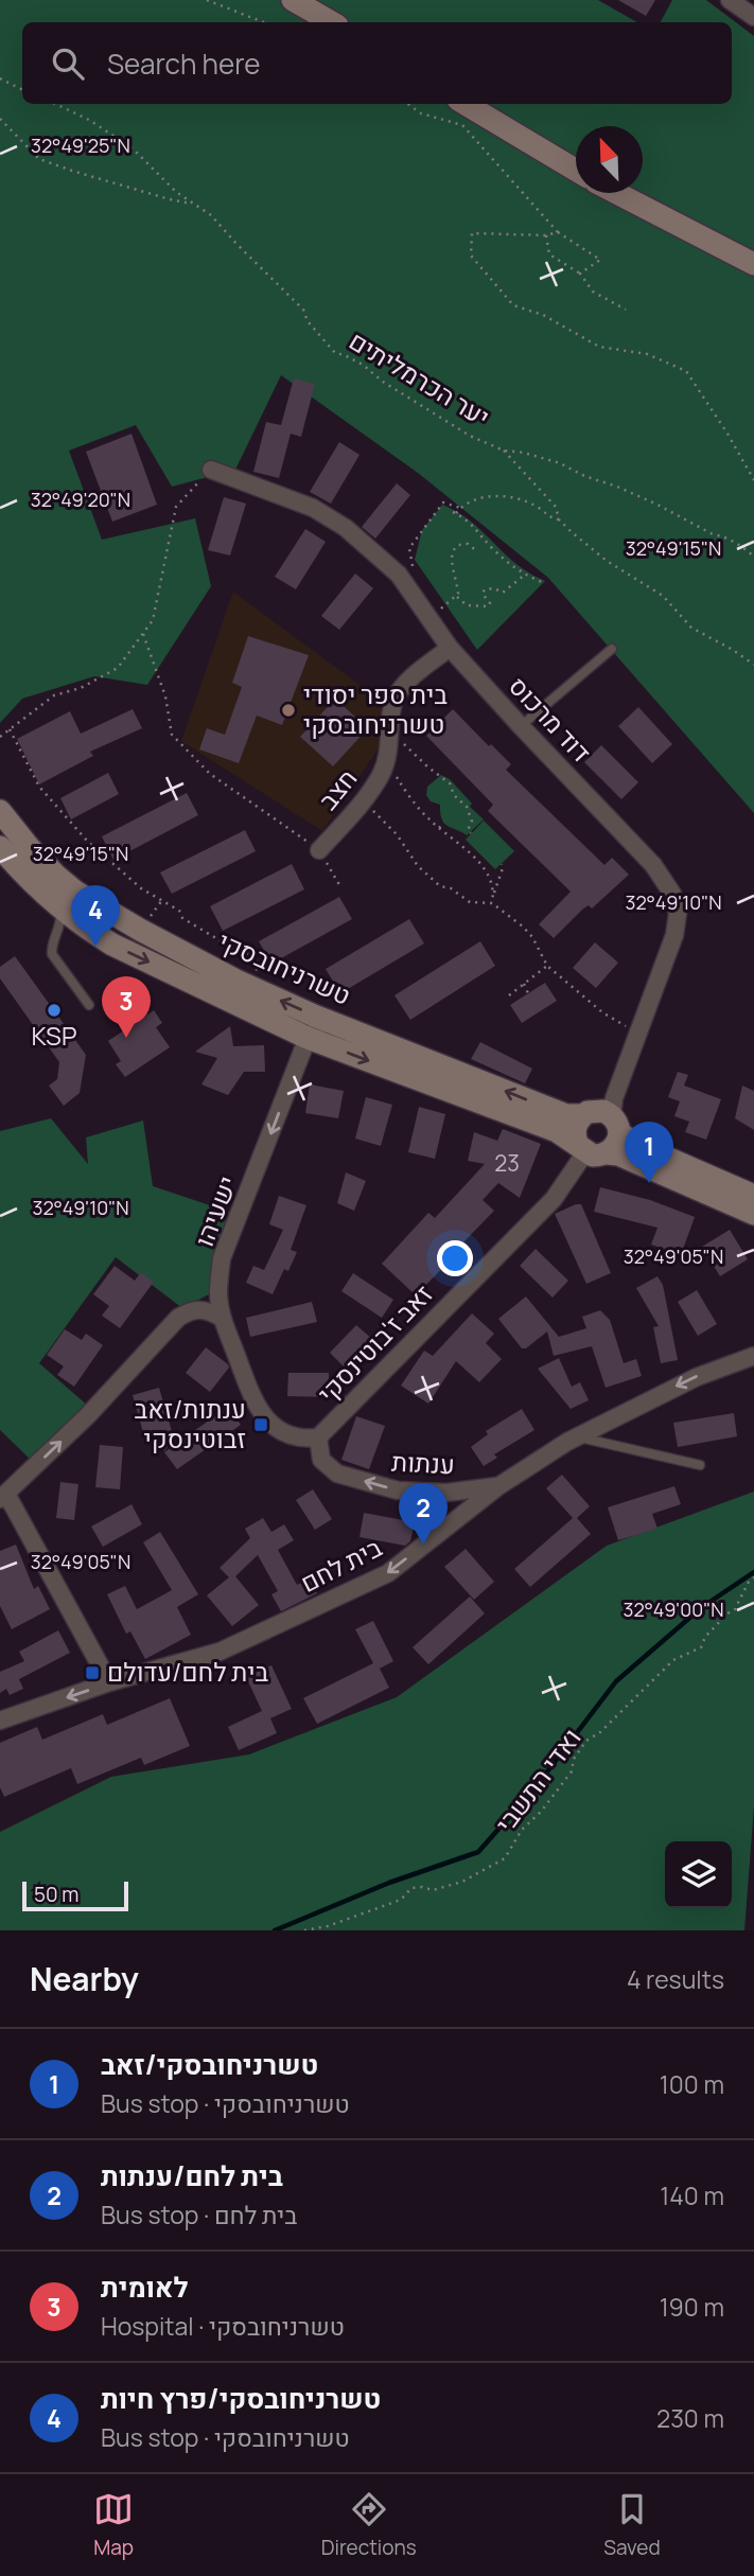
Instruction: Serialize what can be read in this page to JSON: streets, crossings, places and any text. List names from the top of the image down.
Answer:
{
  "streets": {
    "street": [
      "דוד מרכוס",
      "חצב",
      "טשרניחובסקי",
      "ישעיהו",
      "זאב ז'בוטינסקי",
      "ענתות",
      "בית לחם"
    ],
    "path": ["יער הכרמליתים", "ואדי התשבי"]
  },
  "crossings": [
    ["דוד מרכוס", "חצב"],
    ["דוד מרכוס", "טשרניחובסקי"],
    ["טשרניחובסקי", "ישעיהו"],
    ["טשרניחובסקי", "זאב ז'בוטינסקי"],
    ["זאב ז'בוטינסקי", "ענתות"],
    ["ענתות", "בית לחם"]
  ],
  "one_way": ["ישעיהו", "ענתות", "בית לחם"],
  "places": {
    "other": ["בית ספר יסודי טשרניחובסקי", "KSP"],
    "transit": ["ענתות/זאב זבוטינסקי", "בית לחם/עדולם"]
  },
  "house_numbers": ["23"],
  "scale_bar": "50 m",
  "north": "top left",
  "page": {
    "search": "Search here",
    "pins": [
      "4",
      "3",
      "1",
      "2"
    ],
    "scale": "50 m",
    "heading": ["Nearby", "4 results"],
    "list": [
      {
        "mark": "1",
        "name": "טשרניחובסקי/זאב",
        "note": "Bus stop · טשרניחובסקי",
        "value": "100 m"
      },
      {
        "mark": "2",
        "name": "בית לחם/ענתות",
        "note": "Bus stop · בית לחם",
        "value": "140 m"
      },
      {
        "mark": "3",
        "name": "לאומית",
        "note": "Hospital · טשרניחובסקי",
        "value": "190 m"
      },
      {
        "mark": "4",
        "name": "טשרניחובסקי/פרץ חיות",
        "note": "Bus stop · טשרניחובסקי",
        "value": "230 m"
      }
    ],
    "nav": ["Map", "Directions", "Saved"]
  },
  "coordinates": [
    "32°49'25\"N",
    "32°49'20\"N",
    "32°49'15\"N",
    "32°49'10\"N",
    "32°49'05\"N",
    "32°49'00\"N"
  ]
}
